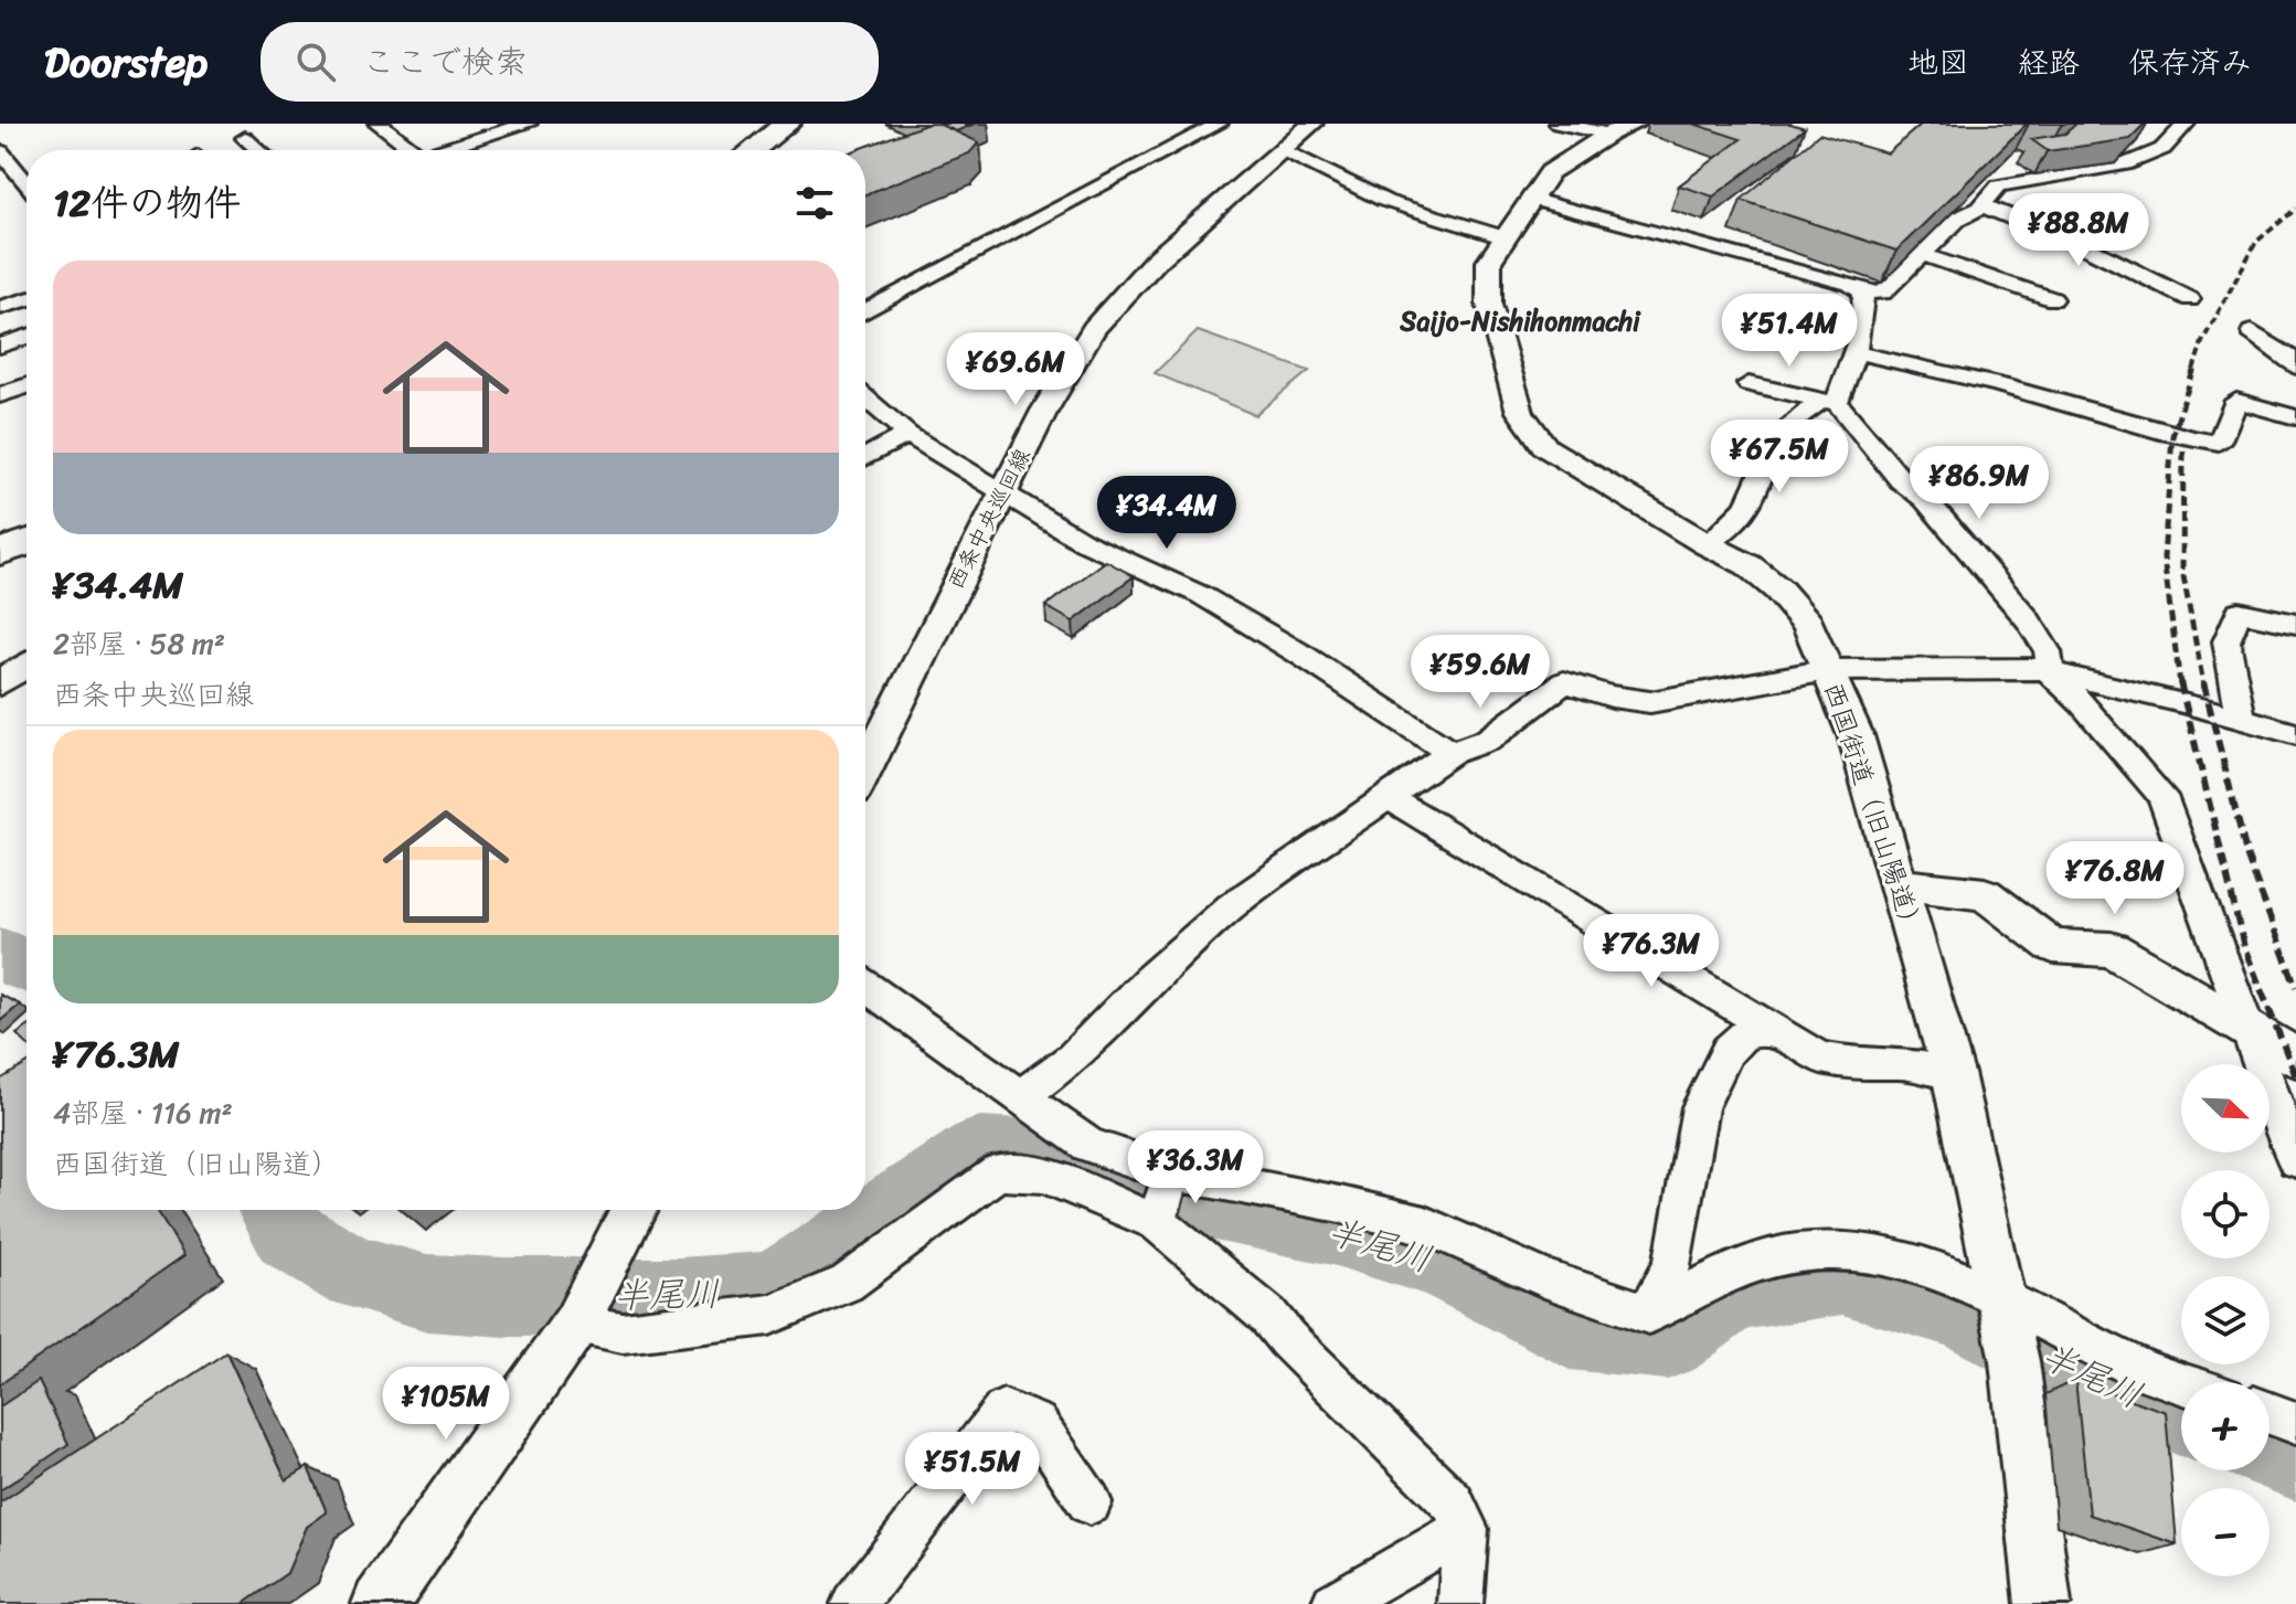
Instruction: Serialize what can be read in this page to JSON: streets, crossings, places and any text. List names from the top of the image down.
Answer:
{
  "streets": {
    "street": ["西条中央巡回線", "西国街道（旧山陽道）"]
  },
  "districts": ["Saijo-Nishihonmachi"],
  "water": ["半尾川"],
  "north": "bottom right",
  "page": {
    "header": "Doorstep",
    "search": "ここで検索",
    "nav": ["地図", "経路", "保存済み"],
    "heading": "12件の物件",
    "price": [
      "¥88.8M",
      "¥51.4M",
      "¥69.6M",
      "¥67.5M",
      "¥86.9M",
      "¥34.4M",
      "¥59.6M",
      "¥76.8M",
      "¥76.3M",
      "¥36.3M",
      "¥105M",
      "¥51.5M"
    ],
    "list": [
      {
        "name": "¥34.4M",
        "note": "2部屋 · 58 m² · 西条中央巡回線"
      },
      {
        "name": "¥76.3M",
        "note": "4部屋 · 116 m² · 西国街道（旧山陽道）"
      }
    ],
    "map_buttons": ["+", "−"]
  }
}
